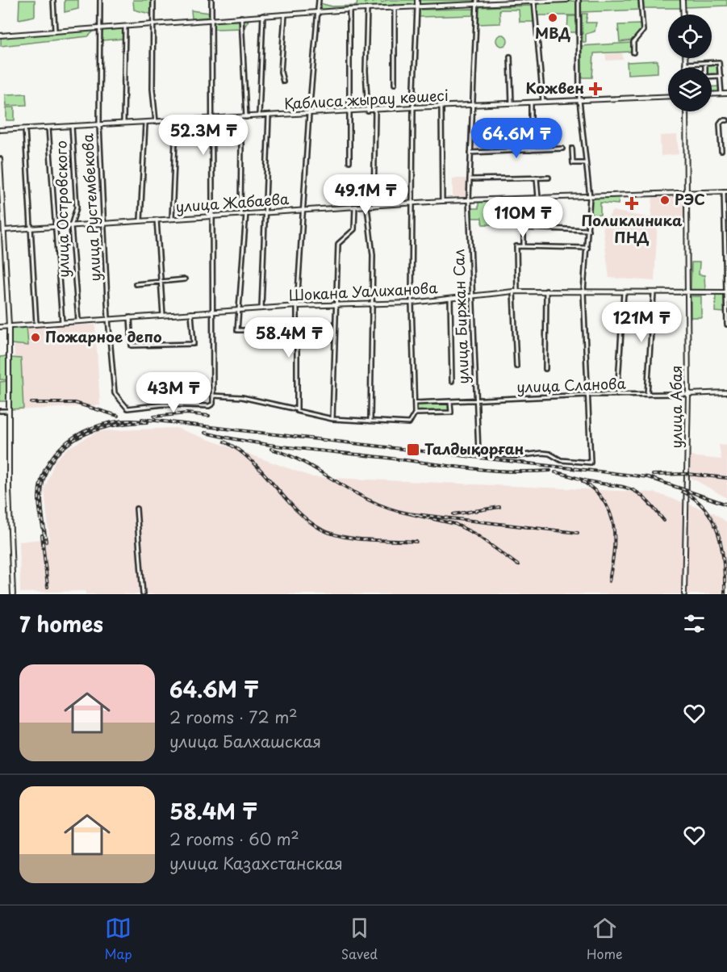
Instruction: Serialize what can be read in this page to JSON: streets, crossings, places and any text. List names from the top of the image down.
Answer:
{
  "streets": {
    "street": [
      "Қаблиса жырау көшесі",
      "улица Жабаева",
      "улица Рустембекова",
      "улица Островского",
      "Шокана Уалиханова",
      "улица Биржан Сал",
      "улица Сланова",
      "улица Абая"
    ]
  },
  "crossings": [
    ["Қаблиса жырау көшесі", "улица Рустембекова"],
    ["Қаблиса жырау көшесі", "улица Островского"],
    ["Қаблиса жырау көшесі", "улица Биржан Сал"],
    ["улица Жабаева", "улица Рустембекова"],
    ["улица Жабаева", "улица Островского"],
    ["улица Жабаева", "улица Биржан Сал"],
    ["улица Жабаева", "улица Абая"],
    ["улица Рустембекова", "Шокана Уалиханова"],
    ["улица Островского", "Шокана Уалиханова"],
    ["Шокана Уалиханова", "улица Биржан Сал"],
    ["Шокана Уалиханова", "улица Абая"],
    ["улица Биржан Сал", "улица Сланова"],
    ["улица Сланова", "улица Абая"]
  ],
  "places": {
    "other": ["МВД", "РЭС", "Пожарное депо"],
    "health": ["Кожвен", "Поликлиника ПНД"],
    "transit": ["Талдықорған"]
  },
  "page": {
    "price": [
      "52.3M ₸",
      "64.6M ₸",
      "49.1M ₸",
      "110M ₸",
      "121M ₸",
      "58.4M ₸",
      "43M ₸"
    ],
    "heading": "7 homes",
    "list": [
      {
        "name": "64.6M ₸",
        "note": "2 rooms · 72 m² · улица Балхашская"
      },
      {
        "name": "58.4M ₸",
        "note": "2 rooms · 60 m² · улица Казахстанская"
      }
    ],
    "tabs": ["Map", "Saved", "Home"]
  }
}
